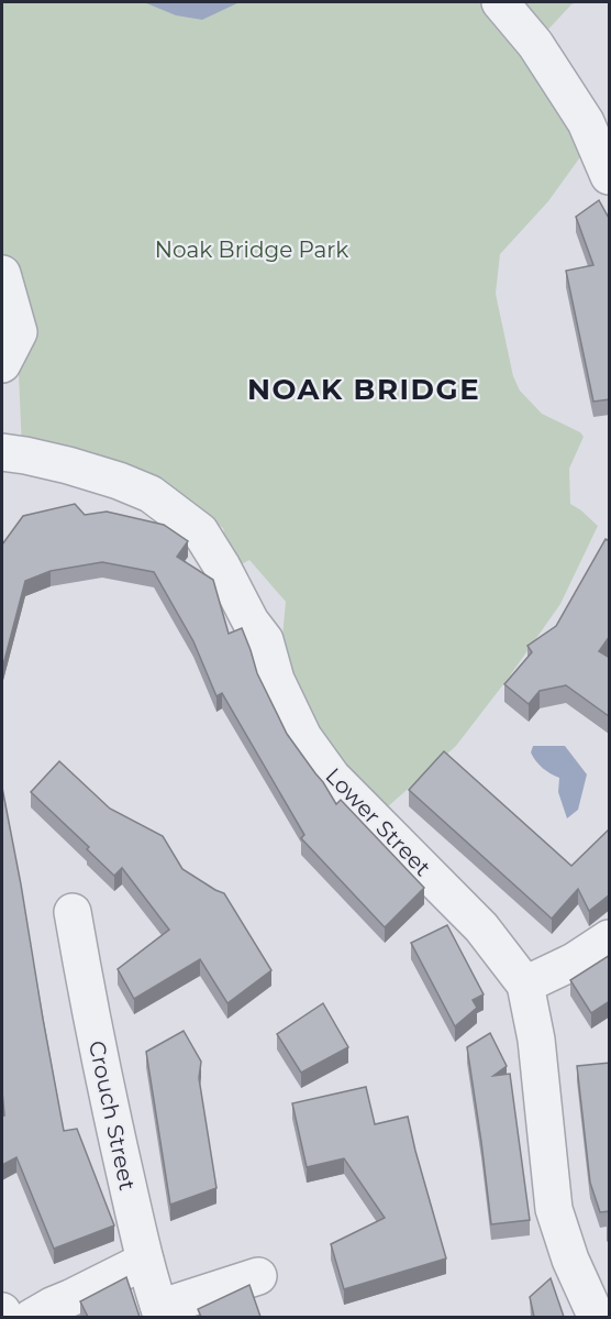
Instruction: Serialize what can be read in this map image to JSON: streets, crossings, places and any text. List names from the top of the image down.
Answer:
{
  "streets": {
    "street": ["Lower Street", "Crouch Street"]
  },
  "districts": ["NOAK BRIDGE"],
  "parks": ["Noak Bridge Park"]
}
